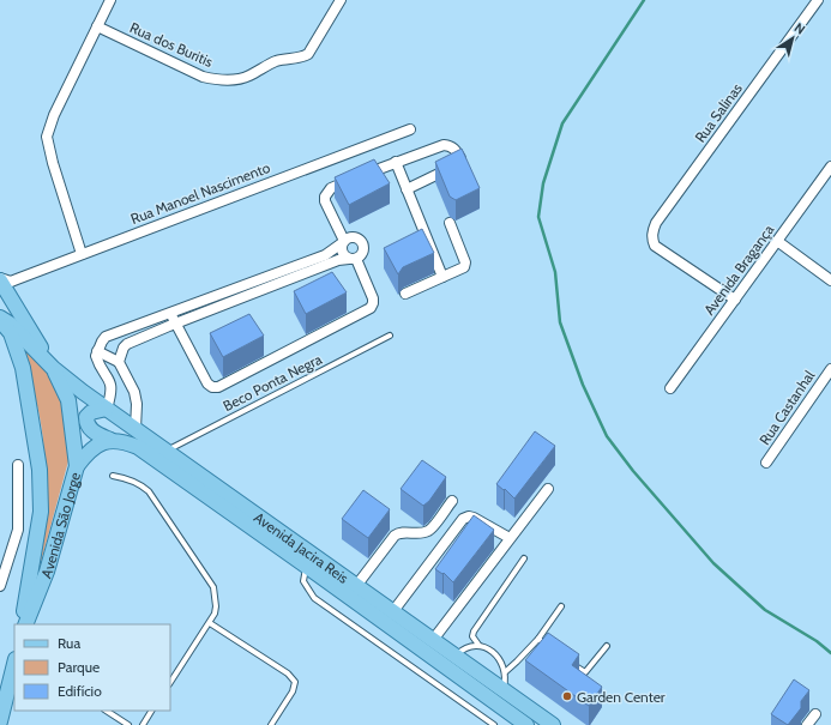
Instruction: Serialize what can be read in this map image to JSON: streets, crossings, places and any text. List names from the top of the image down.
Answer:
{
  "streets": {
    "main road": ["Avenida São Jorge", "Avenida Jacira Reis"],
    "street": [
      "Rua dos Buritis",
      "Rua Salinas",
      "Rua Manoel Nascimento",
      "Avenida Bragança",
      "Rua Castanhal"
    ],
    "lane": ["Beco Ponta Negra"]
  },
  "crossings": [
    ["Rua Salinas", "Avenida Bragança"],
    ["Rua Manoel Nascimento", "Avenida São Jorge"],
    ["Beco Ponta Negra", "Avenida Jacira Reis"],
    ["Avenida São Jorge", "Avenida Jacira Reis"]
  ],
  "places": ["Garden Center"],
  "legend": ["Rua", "Parque", "Edifício"],
  "north": "top right"
}
